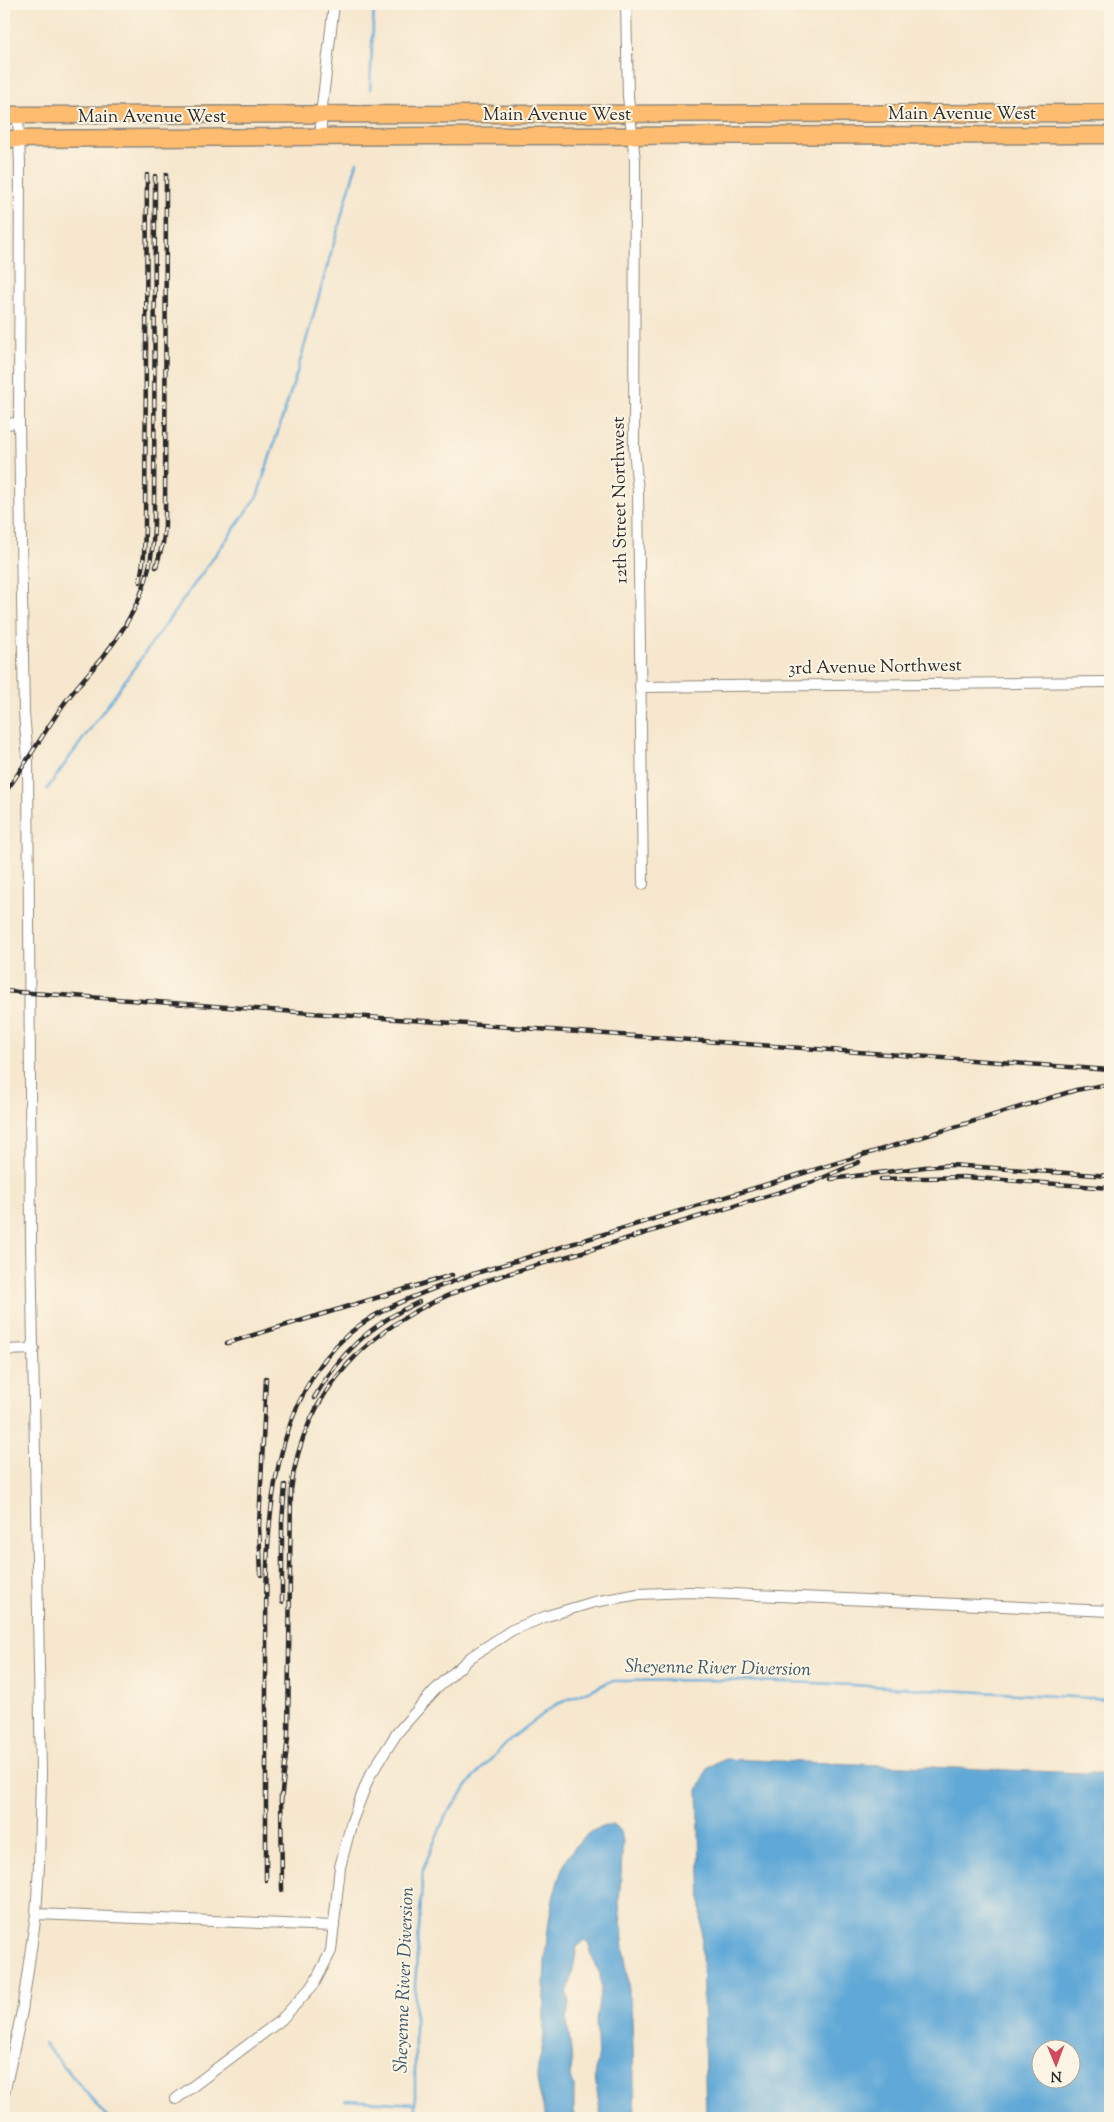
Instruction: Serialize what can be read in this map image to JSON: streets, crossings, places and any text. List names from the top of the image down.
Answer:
{
  "streets": {
    "main road": ["Main Avenue West"],
    "street": ["12th Street Northwest", "3rd Avenue Northwest"]
  },
  "crossings": [
    ["Main Avenue West", "12th Street Northwest"],
    ["12th Street Northwest", "3rd Avenue Northwest"]
  ],
  "water": ["Sheyenne River Diversion"],
  "north": "bottom"
}
